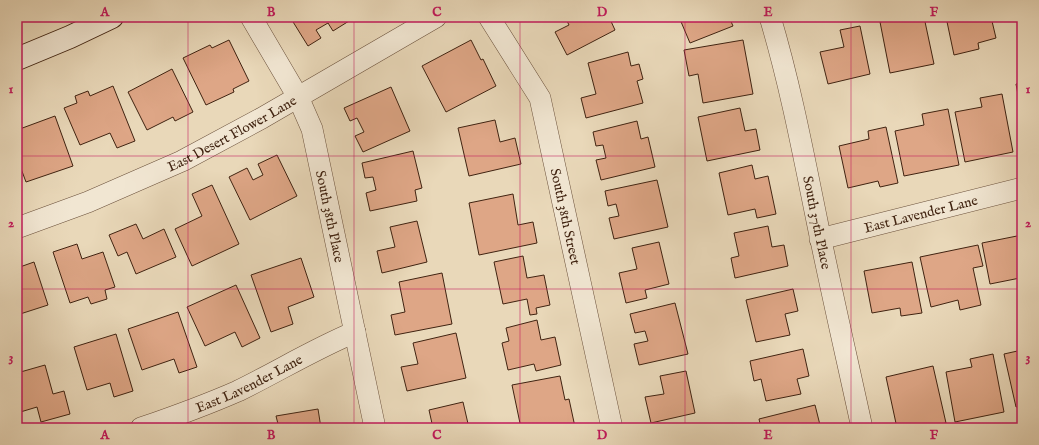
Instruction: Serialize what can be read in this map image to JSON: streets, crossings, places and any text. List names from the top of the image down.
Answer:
{
  "streets": {
    "street": [
      "East Desert Flower Lane",
      "East Lavender Lane",
      "South 38th Place",
      "South 38th Street",
      "South 37th Place"
    ]
  },
  "crossings": [
    ["East Desert Flower Lane", "South 38th Place"],
    ["East Lavender Lane", "South 38th Place"],
    ["East Lavender Lane", "South 37th Place"]
  ],
  "grid": {
    "columns": [
      "A",
      "B",
      "C",
      "D",
      "E",
      "F"
    ],
    "rows": ["1", "2", "3"]
  }
}
